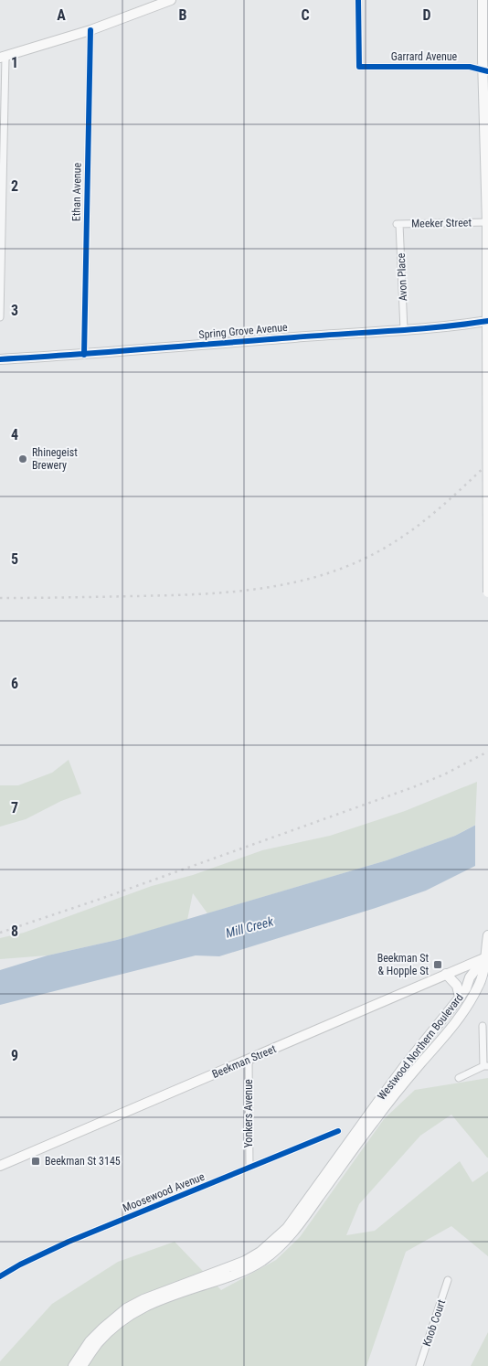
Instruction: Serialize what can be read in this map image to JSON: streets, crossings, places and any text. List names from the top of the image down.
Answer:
{
  "streets": {
    "main road": ["Spring Grove Avenue", "Westwood Northern Boulevard", "Beekman Street"],
    "street": [
      "Garrard Avenue",
      "Ethan Avenue",
      "Meeker Street",
      "Avon Place",
      "Yonkers Avenue",
      "Moosewood Avenue",
      "Knob Court"
    ]
  },
  "crossings": [
    ["Ethan Avenue", "Spring Grove Avenue"],
    ["Meeker Street", "Avon Place"],
    ["Avon Place", "Spring Grove Avenue"],
    ["Westwood Northern Boulevard", "Beekman Street"],
    ["Beekman Street", "Yonkers Avenue"],
    ["Yonkers Avenue", "Moosewood Avenue"]
  ],
  "water": ["Mill Creek"],
  "places": {
    "other": ["Rhinegeist Brewery"],
    "transit": ["Beekman St & Hopple St", "Beekman St 3145"]
  },
  "grid": {
    "columns": [
      "A",
      "B",
      "C",
      "D"
    ],
    "rows": [
      "1",
      "2",
      "3",
      "4",
      "5",
      "6",
      "7",
      "8",
      "9"
    ]
  }
}
